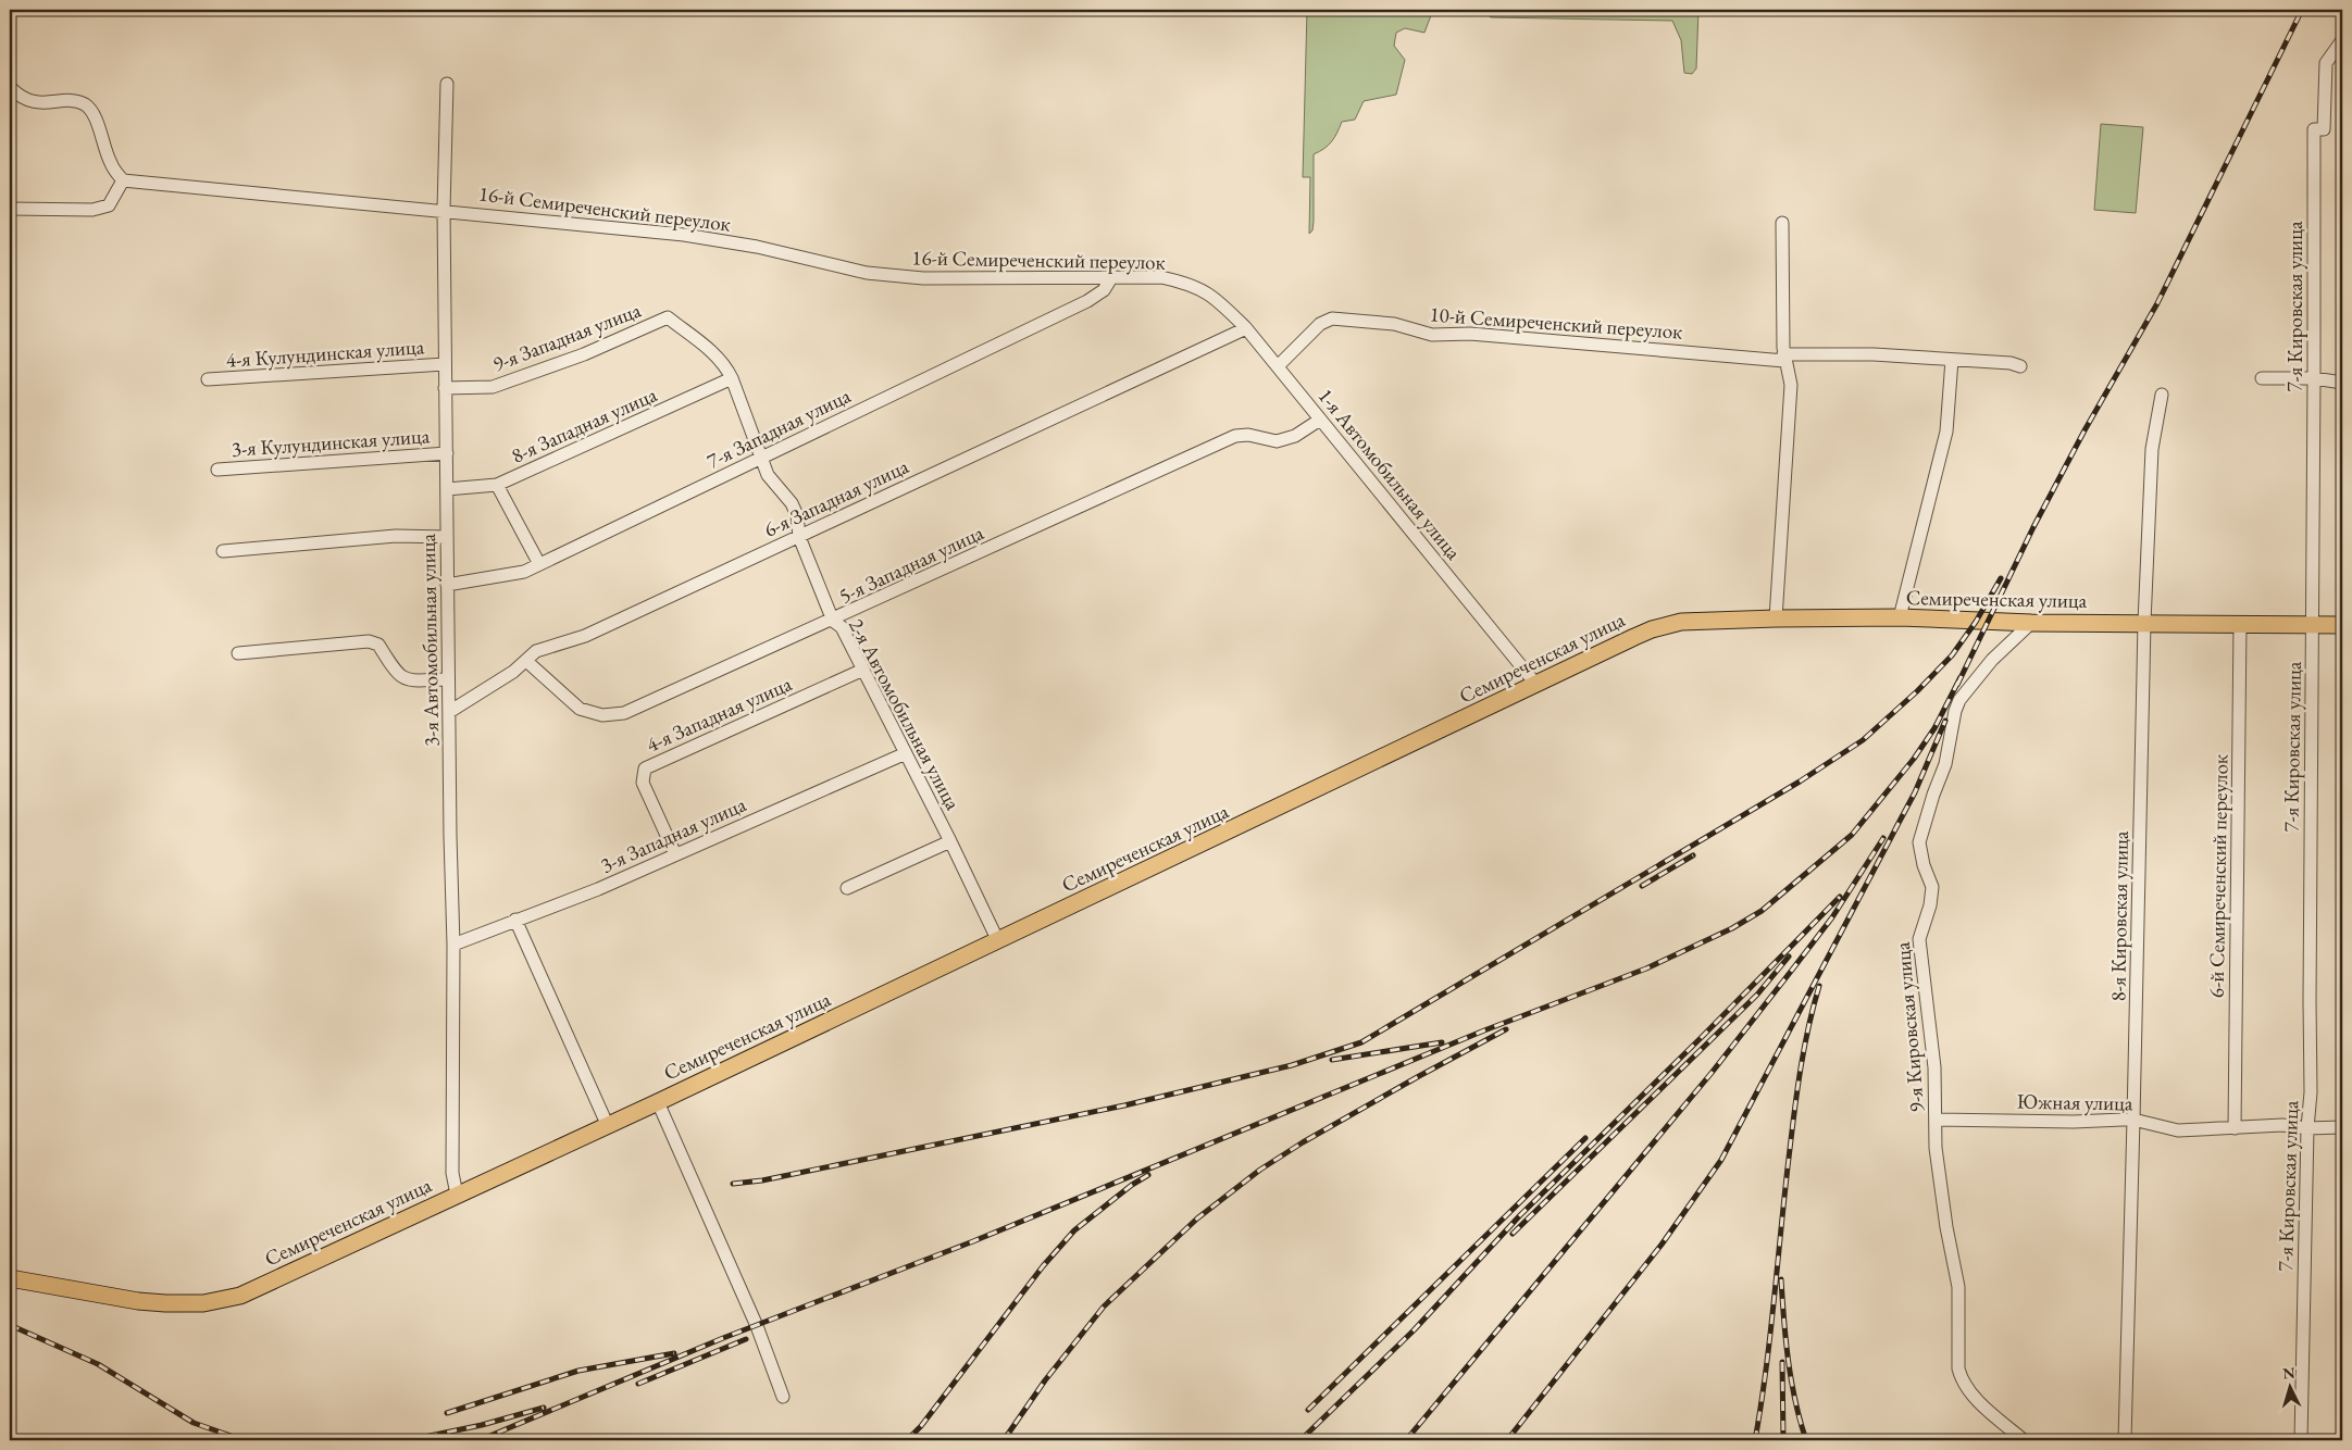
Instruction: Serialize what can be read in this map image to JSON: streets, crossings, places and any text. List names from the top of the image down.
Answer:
{
  "streets": {
    "main road": ["Семиреченская улица"],
    "street": [
      "16-й Семиреченский переулок",
      "7-я Кировская улица",
      "10-й Семиреченский переулок",
      "9-я Западная улица",
      "4-я Кулундинская улица",
      "8-я Западная улица",
      "7-я Западная улица",
      "3-я Кулундинская улица",
      "1-я Автомобильная улица",
      "6-я Западная улица",
      "5-я Западная улица",
      "3-я Автомобильная улица",
      "4-я Западная улица",
      "2-я Автомобильная улица",
      "3-я Западная улица",
      "6-й Семиреченский переулок",
      "8-я Кировская улица",
      "9-я Кировская улица",
      "Южная улица"
    ]
  },
  "crossings": [
    ["16-й Семиреченский переулок", "7-я Западная улица"],
    ["16-й Семиреченский переулок", "1-я Автомобильная улица"],
    ["16-й Семиреченский переулок", "3-я Автомобильная улица"],
    ["7-я Кировская улица", "Семиреченская улица"],
    ["7-я Кировская улица", "Южная улица"],
    ["10-й Семиреченский переулок", "1-я Автомобильная улица"],
    ["9-я Западная улица", "3-я Автомобильная улица"],
    ["9-я Западная улица", "2-я Автомобильная улица"],
    ["4-я Кулундинская улица", "3-я Автомобильная улица"],
    ["8-я Западная улица", "3-я Автомобильная улица"],
    ["8-я Западная улица", "2-я Автомобильная улица"],
    ["7-я Западная улица", "3-я Автомобильная улица"],
    ["7-я Западная улица", "2-я Автомобильная улица"],
    ["3-я Кулундинская улица", "3-я Автомобильная улица"],
    ["1-я Автомобильная улица", "6-я Западная улица"],
    ["1-я Автомобильная улица", "5-я Западная улица"],
    ["1-я Автомобильная улица", "Семиреченская улица"],
    ["6-я Западная улица", "5-я Западная улица"],
    ["6-я Западная улица", "3-я Автомобильная улица"],
    ["6-я Западная улица", "2-я Автомобильная улица"],
    ["5-я Западная улица", "2-я Автомобильная улица"],
    ["Семиреченская улица", "3-я Автомобильная улица"],
    ["Семиреченская улица", "2-я Автомобильная улица"],
    ["Семиреченская улица", "6-й Семиреченский переулок"],
    ["Семиреченская улица", "8-я Кировская улица"],
    ["Семиреченская улица", "9-я Кировская улица"],
    ["3-я Автомобильная улица", "3-я Западная улица"],
    ["4-я Западная улица", "2-я Автомобильная улица"],
    ["4-я Западная улица", "3-я Западная улица"],
    ["2-я Автомобильная улица", "3-я Западная улица"],
    ["6-й Семиреченский переулок", "Южная улица"],
    ["8-я Кировская улица", "Южная улица"],
    ["9-я Кировская улица", "Южная улица"]
  ],
  "north": "top"
}
